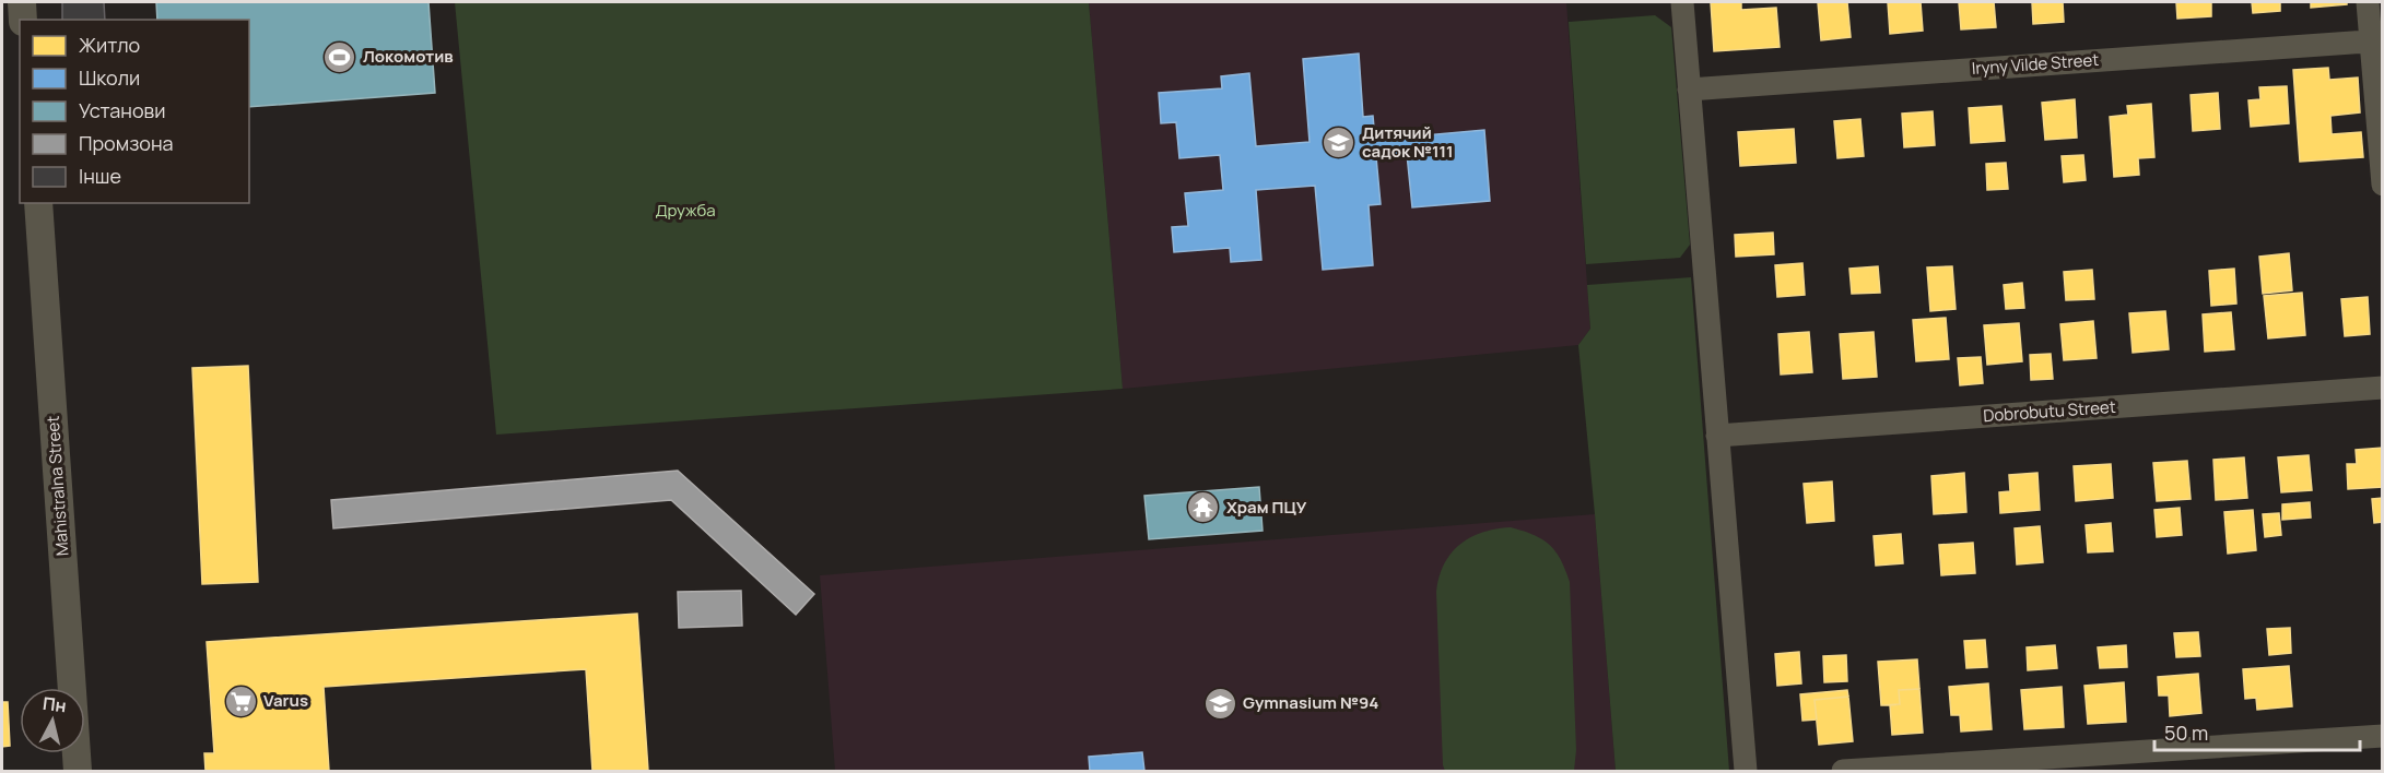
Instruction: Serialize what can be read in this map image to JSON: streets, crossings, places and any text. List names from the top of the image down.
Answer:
{
  "streets": {
    "street": ["Iryny Vilde Street", "Dobrobutu Street", "Mahistralna Street"]
  },
  "parks": ["Дружба"],
  "places": {
    "sports": ["Локомотив"],
    "school or university": ["Дитячий садок №111", "Gymnasium №94"],
    "temple": ["Храм ПЦУ"],
    "supermarket": ["Varus"]
  },
  "legend": [
    "Житло",
    "Школи",
    "Установи",
    "Промзона",
    "Інше"
  ],
  "scale_bar": "50 m",
  "north": "top"
}
